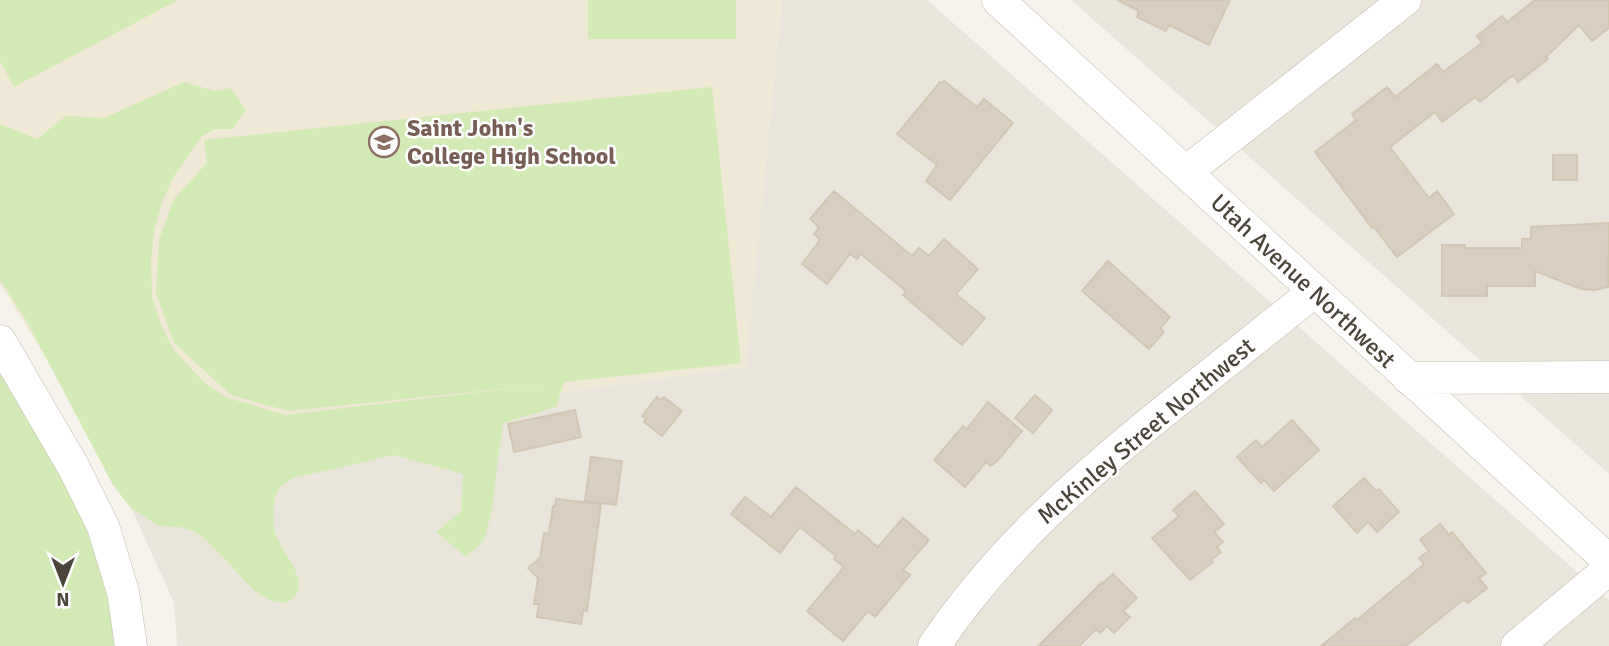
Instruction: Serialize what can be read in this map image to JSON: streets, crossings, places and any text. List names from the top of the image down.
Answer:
{
  "streets": {
    "street": ["Utah Avenue Northwest", "McKinley Street Northwest"]
  },
  "crossings": [
    ["Utah Avenue Northwest", "McKinley Street Northwest"]
  ],
  "places": {
    "school or university": ["Saint John's College High School"]
  },
  "north": "bottom"
}
